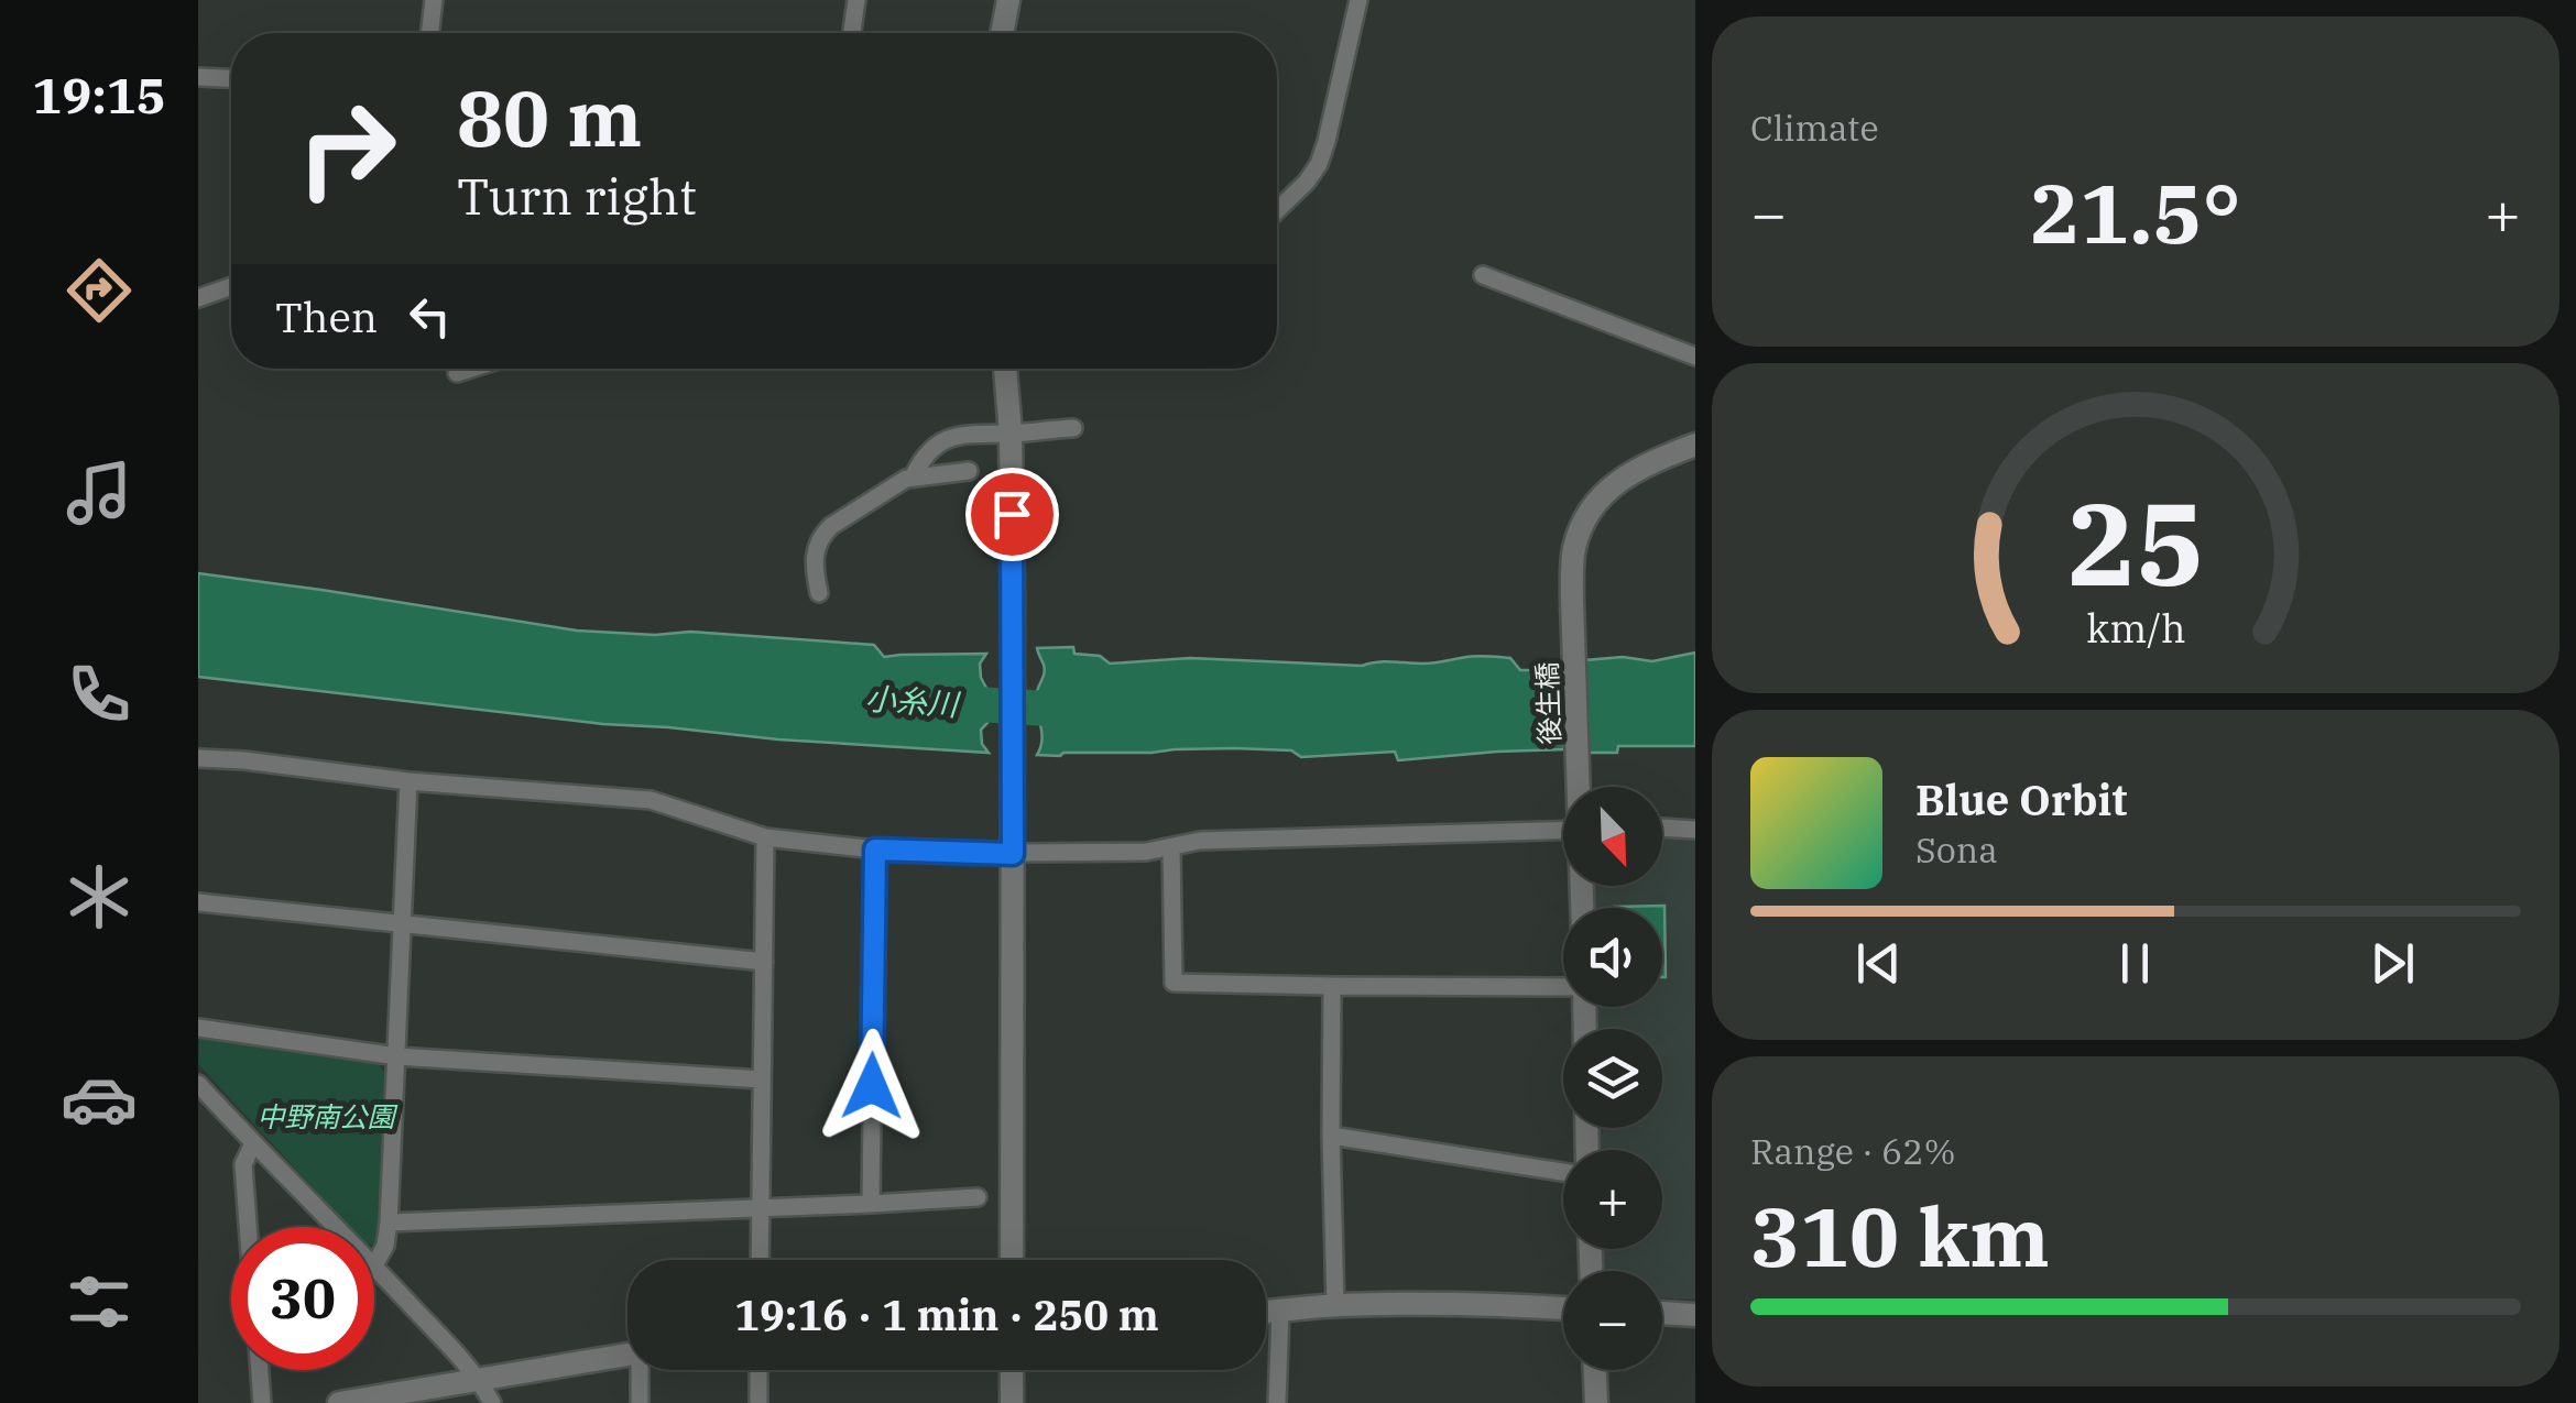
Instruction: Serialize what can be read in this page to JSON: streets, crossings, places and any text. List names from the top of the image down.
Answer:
{
  "streets": {
    "street": ["後生橋"]
  },
  "water": ["小糸川"],
  "parks": ["中野南公園"],
  "north": "bottom right",
  "page": {
    "tabs": "19:15",
    "tile": [
      "Climate",
      ["Range · 62%", "310 km"]
    ],
    "turn": ["80 m", "Turn right"],
    "heat": ["−", "21.5°", "+"],
    "then": "Then",
    "song": ["Blue Orbit", "Sona"],
    "map_buttons": ["+", "−"],
    "limit": "30",
    "trip": "19:16 · 1 min · 250 m",
    "gauge": ["25", "km/h"]
  }
}
